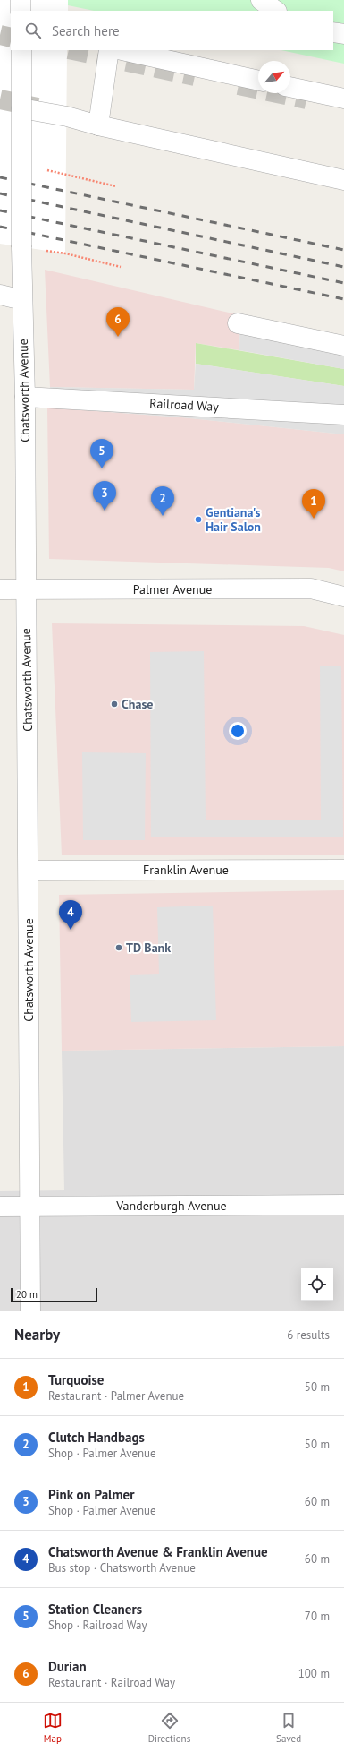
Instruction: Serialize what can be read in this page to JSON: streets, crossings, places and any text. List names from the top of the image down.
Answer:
{
  "streets": {
    "street": [
      "Chatsworth Avenue",
      "Railroad Way",
      "Palmer Avenue",
      "Franklin Avenue",
      "Vanderburgh Avenue"
    ]
  },
  "crossings": [
    ["Chatsworth Avenue", "Railroad Way"],
    ["Chatsworth Avenue", "Palmer Avenue"],
    ["Chatsworth Avenue", "Franklin Avenue"],
    ["Chatsworth Avenue", "Vanderburgh Avenue"]
  ],
  "places": ["Gentiana's Hair Salon", "Chase", "TD Bank"],
  "scale_bar": "20 m",
  "north": "top right",
  "page": {
    "search": "Search here",
    "pins": [
      "6",
      "5",
      "3",
      "2",
      "1",
      "4"
    ],
    "scale": "20 m",
    "heading": ["Nearby", "6 results"],
    "list": [
      {
        "mark": "1",
        "name": "Turquoise",
        "note": "Restaurant · Palmer Avenue",
        "value": "50 m"
      },
      {
        "mark": "2",
        "name": "Clutch Handbags",
        "note": "Shop · Palmer Avenue",
        "value": "50 m"
      },
      {
        "mark": "3",
        "name": "Pink on Palmer",
        "note": "Shop · Palmer Avenue",
        "value": "60 m"
      },
      {
        "mark": "4",
        "name": "Chatsworth Avenue & Franklin Avenue",
        "note": "Bus stop · Chatsworth Avenue",
        "value": "60 m"
      },
      {
        "mark": "5",
        "name": "Station Cleaners",
        "note": "Shop · Railroad Way",
        "value": "70 m"
      },
      {
        "mark": "6",
        "name": "Durian",
        "note": "Restaurant · Railroad Way",
        "value": "100 m"
      }
    ],
    "nav": ["Map", "Directions", "Saved"]
  }
}
